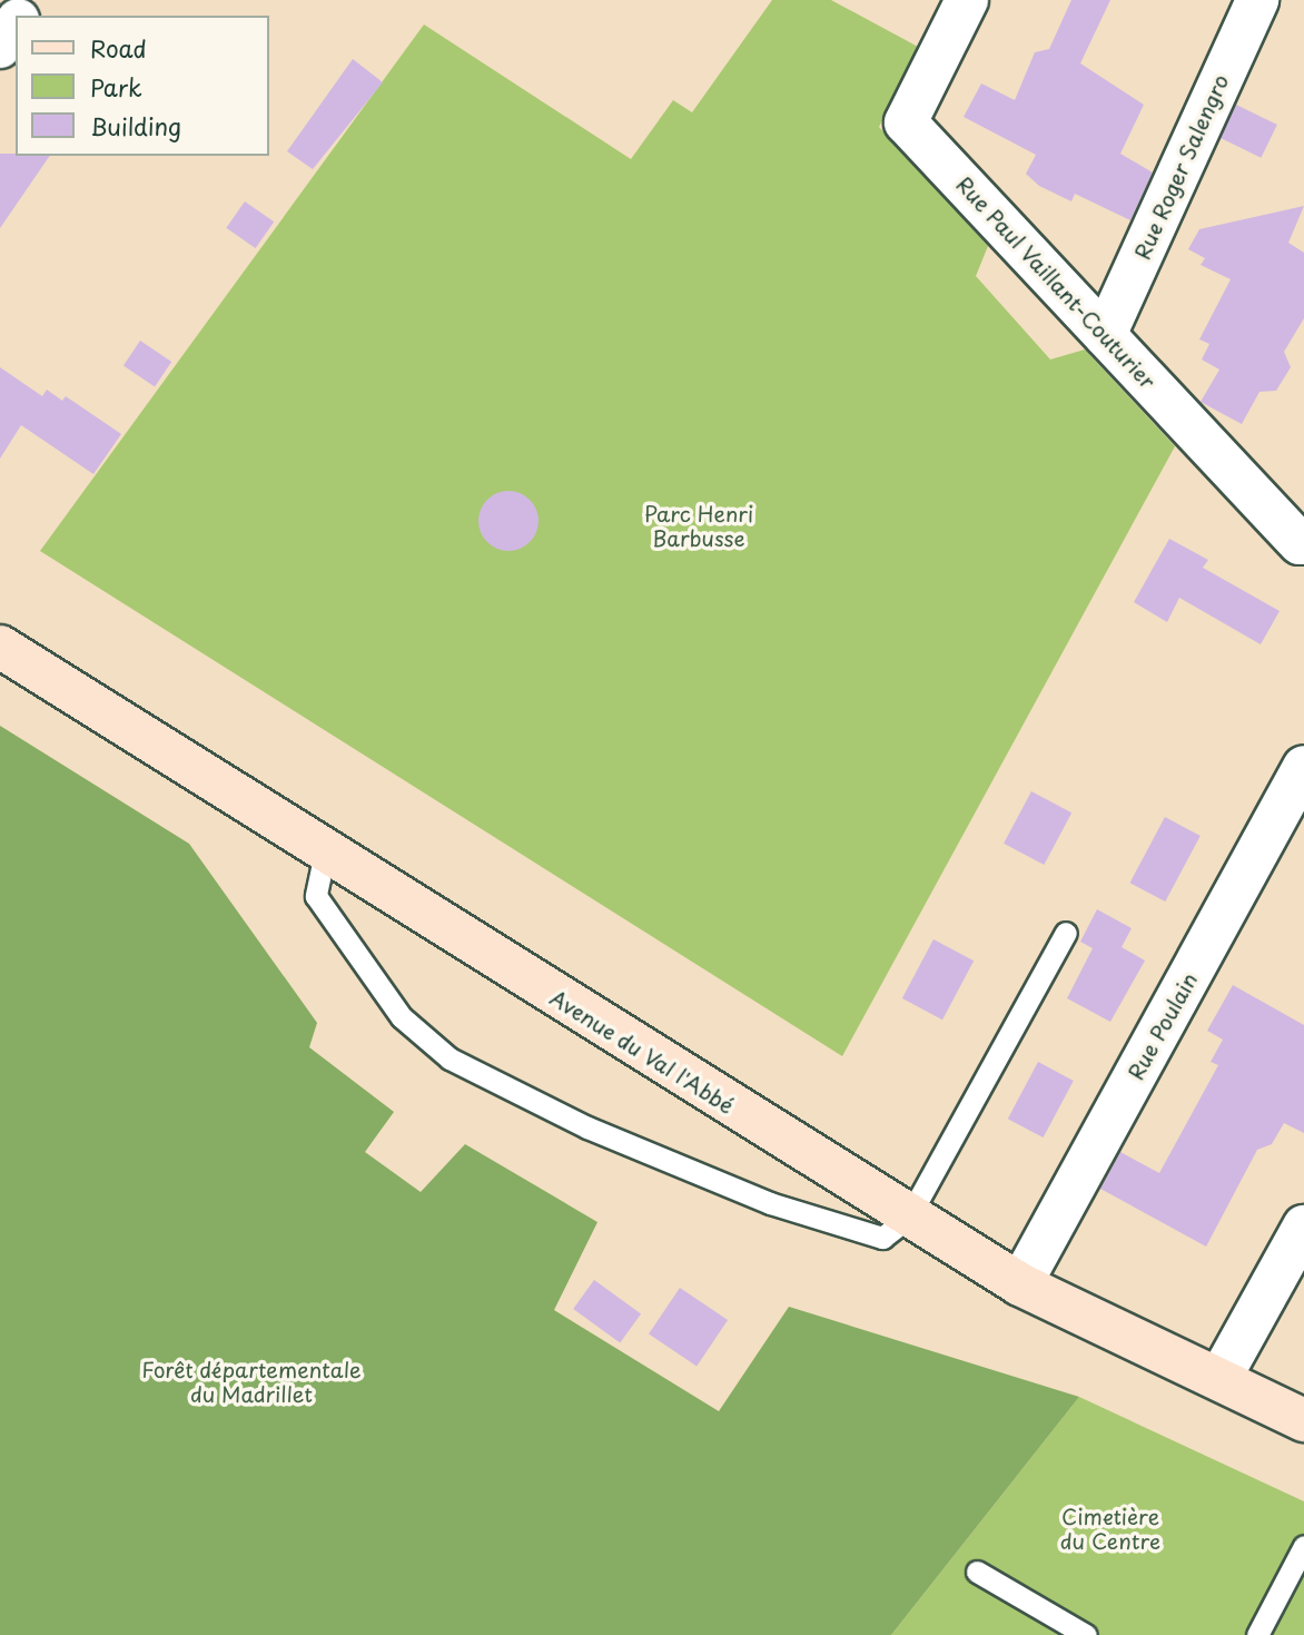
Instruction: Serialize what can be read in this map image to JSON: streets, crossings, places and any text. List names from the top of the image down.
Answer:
{
  "streets": {
    "main road": ["Avenue du Val l'Abbé"],
    "street": ["Rue Roger Salengro", "Rue Paul Vaillant-Couturier", "Rue Poulain"]
  },
  "crossings": [
    ["Rue Roger Salengro", "Rue Paul Vaillant-Couturier"],
    ["Rue Poulain", "Avenue du Val l'Abbé"]
  ],
  "parks": ["Parc Henri Barbusse", "Forêt départementale du Madrillet", "Cimetière du Centre"],
  "legend": ["Road", "Park", "Building"]
}
